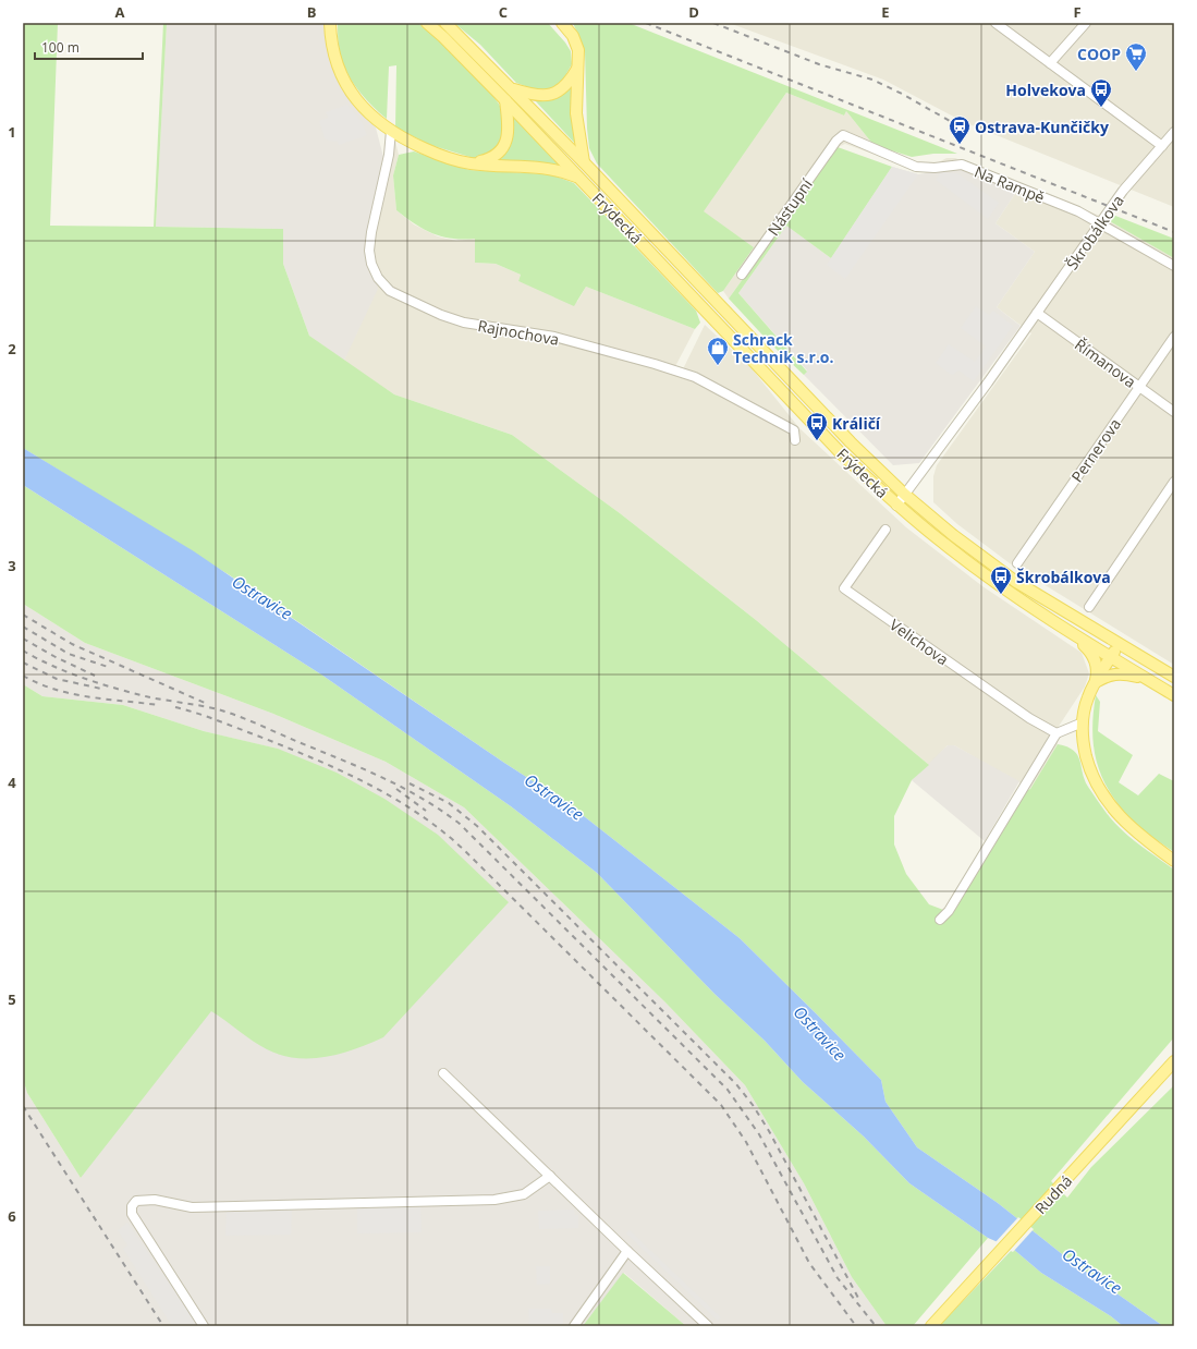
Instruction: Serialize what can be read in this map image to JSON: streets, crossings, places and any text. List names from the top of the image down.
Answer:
{
  "streets": {
    "main road": ["Frýdecká", "Rudná"],
    "street": [
      "Na Rampě",
      "Nástupní",
      "Škrobálkova",
      "Rajnochova",
      "Římanova",
      "Pernerova",
      "Velichova"
    ]
  },
  "crossings": [
    ["Na Rampě", "Nástupní"],
    ["Na Rampě", "Škrobálkova"],
    ["Frýdecká", "Škrobálkova"],
    ["Škrobálkova", "Římanova"],
    ["Římanova", "Pernerova"]
  ],
  "water": ["Ostravice"],
  "places": {
    "supermarket": ["COOP"],
    "bus stop": ["Holvekova", "Králičí", "Škrobálkova"],
    "station": ["Ostrava-Kunčičky"],
    "shop": ["Schrack Technik s.r.o."]
  },
  "scale_bar": "100 m",
  "grid": {
    "columns": [
      "A",
      "B",
      "C",
      "D",
      "E",
      "F"
    ],
    "rows": [
      "1",
      "2",
      "3",
      "4",
      "5",
      "6"
    ]
  }
}
